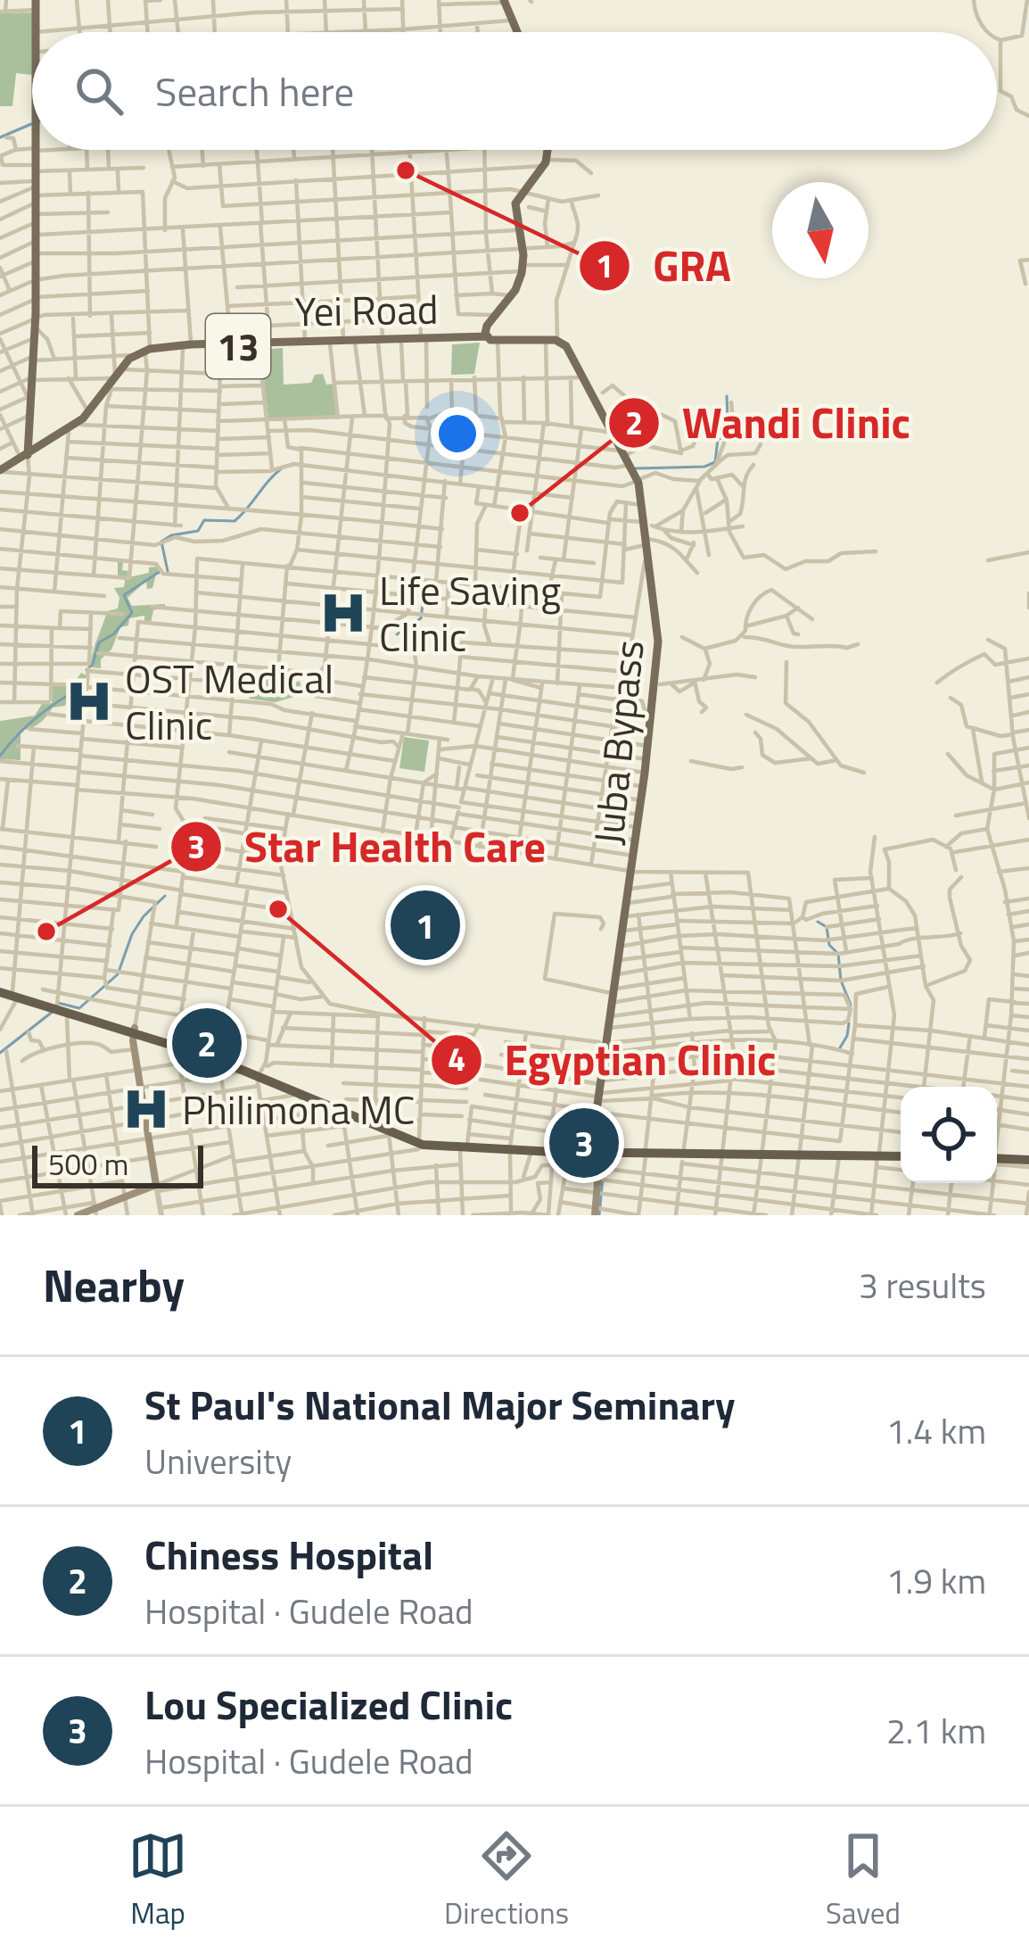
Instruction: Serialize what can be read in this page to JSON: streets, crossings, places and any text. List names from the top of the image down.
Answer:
{
  "streets": {
    "main road": ["Yei Road", "13", "Juba Bypass"]
  },
  "places": {
    "other": [
      "GRA",
      "Wandi Clinic",
      "Egyptian Clinic",
      "Star Health Care"
    ],
    "hospital": ["Life Saving Clinic", "OST Medical Clinic", "Philimona MC"]
  },
  "scale_bar": "500 m",
  "north": "bottom",
  "page": {
    "search": "Search here",
    "pins": ["1", "2", "3"],
    "scale": "500 m",
    "heading": ["Nearby", "3 results"],
    "list": [
      {
        "mark": "1",
        "name": "St Paul's National Major Seminary",
        "note": "University",
        "value": "1.4 km"
      },
      {
        "mark": "2",
        "name": "Chiness Hospital",
        "note": "Hospital · Gudele Road",
        "value": "1.9 km"
      },
      {
        "mark": "3",
        "name": "Lou Specialized Clinic",
        "note": "Hospital · Gudele Road",
        "value": "2.1 km"
      }
    ],
    "nav": ["Map", "Directions", "Saved"]
  }
}
